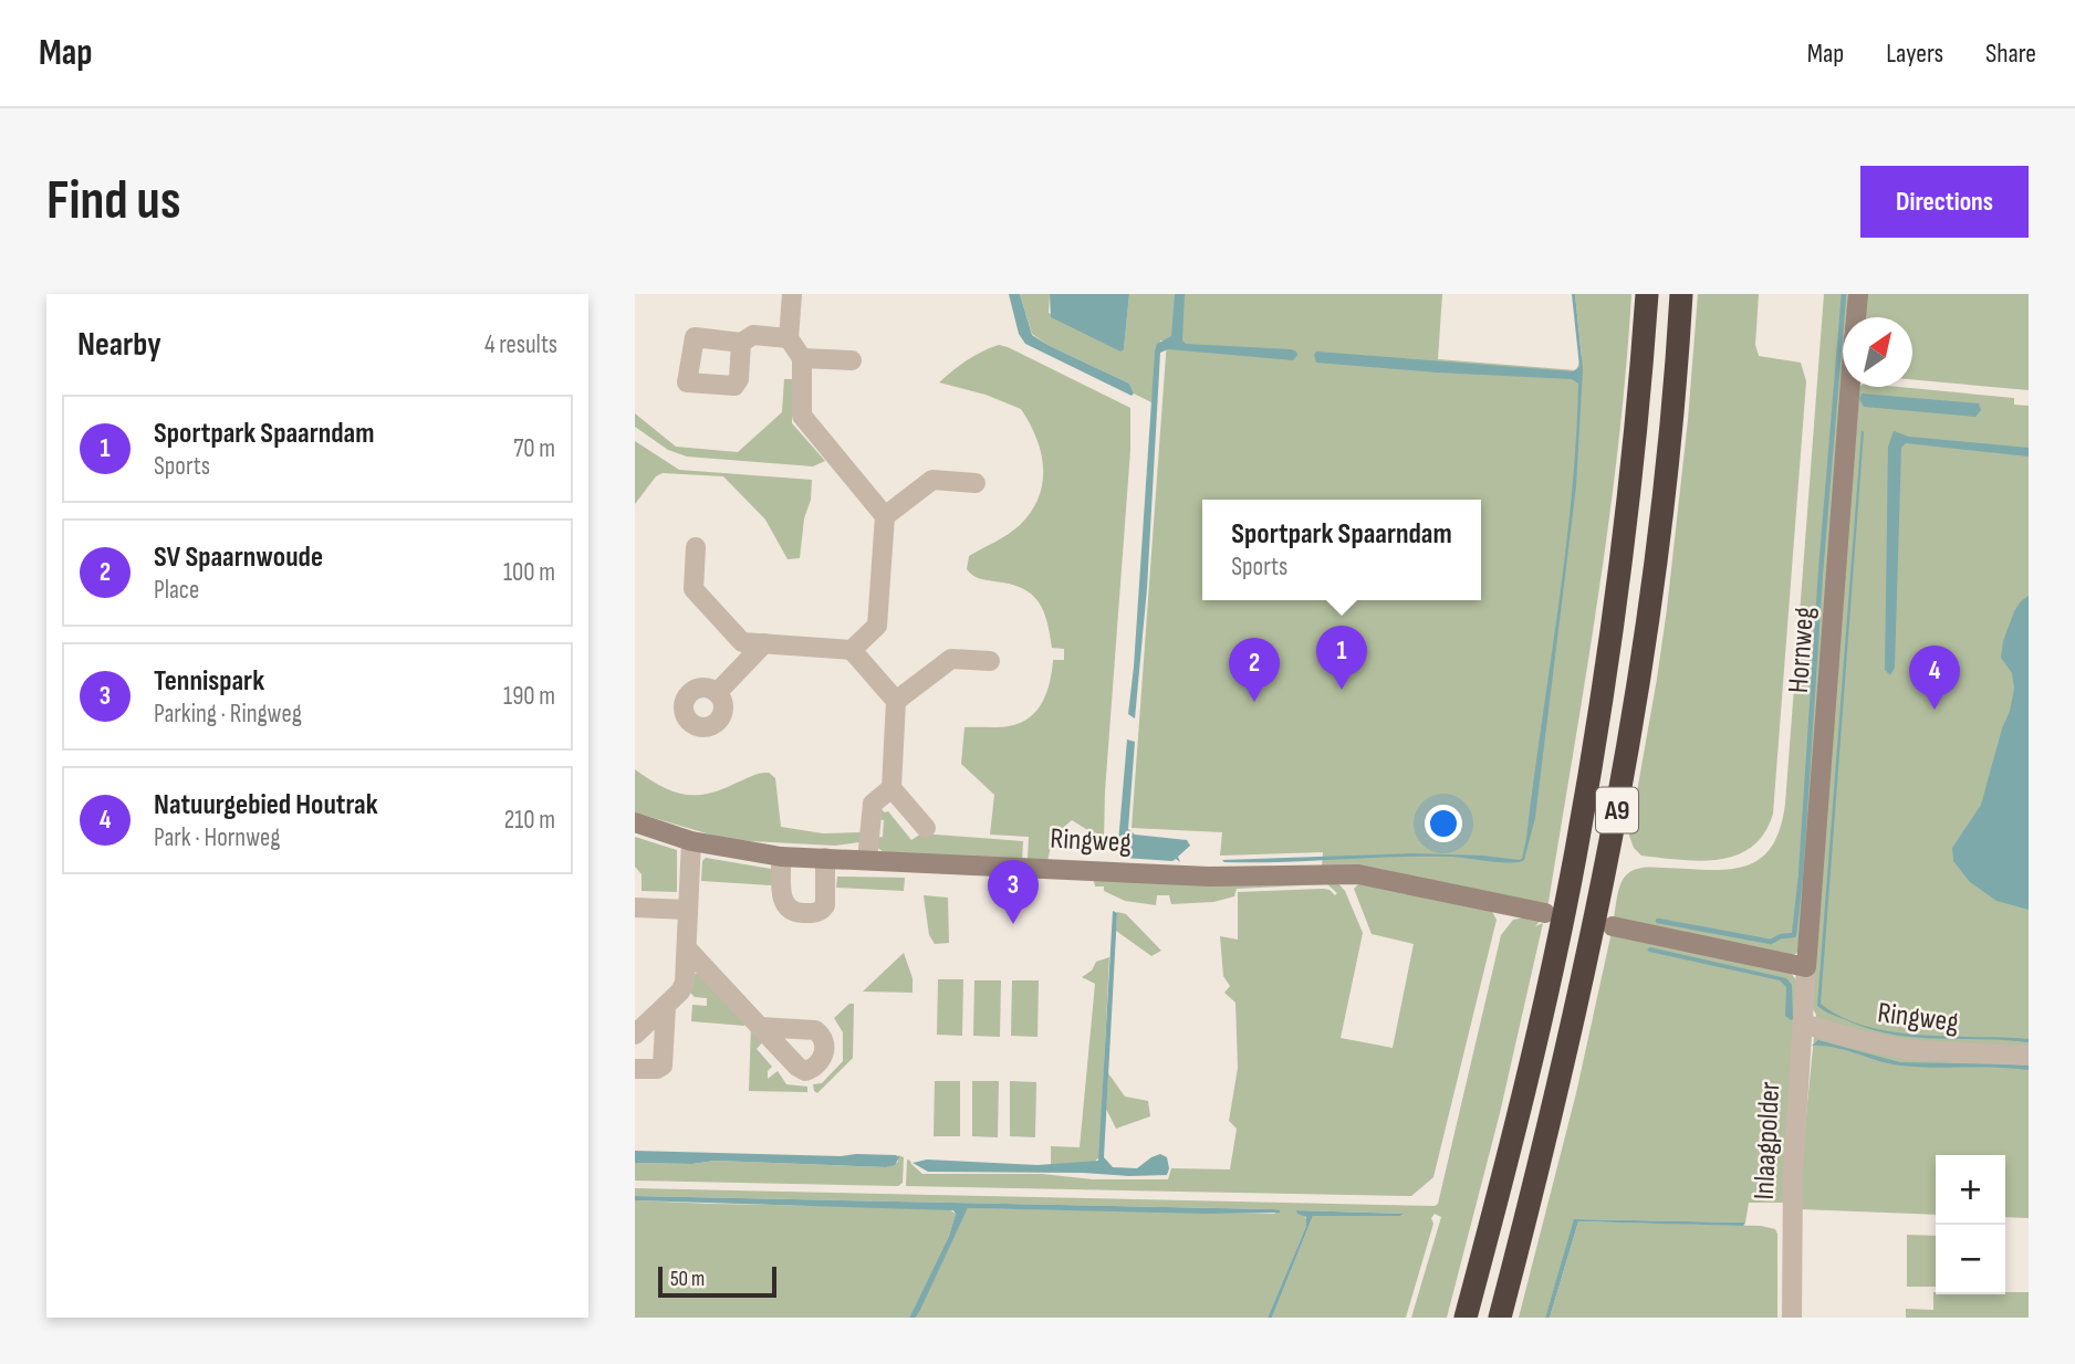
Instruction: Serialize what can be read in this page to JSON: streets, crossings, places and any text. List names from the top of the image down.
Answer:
{
  "streets": {
    "highway": ["A9"],
    "street": ["Hornweg", "Ringweg", "Inlaagpolder"]
  },
  "crossings": [
    ["Hornweg", "Inlaagpolder"],
    ["Ringweg", "Inlaagpolder"]
  ],
  "scale_bar": "50 m",
  "north": "top right",
  "page": {
    "header": "Map",
    "nav": ["Map", "Layers", "Share"],
    "buttons": "Directions",
    "title": "Find us",
    "heading": ["Nearby", "4 results"],
    "list": [
      {
        "mark": "1",
        "name": "Sportpark Spaarndam",
        "note": "Sports",
        "value": "70 m"
      },
      {
        "mark": "2",
        "name": "SV Spaarnwoude",
        "note": "Place",
        "value": "100 m"
      },
      {
        "mark": "3",
        "name": "Tennispark",
        "note": "Parking · Ringweg",
        "value": "190 m"
      },
      {
        "mark": "4",
        "name": "Natuurgebied Houtrak",
        "note": "Park · Hornweg",
        "value": "210 m"
      }
    ],
    "popup": ["Sportpark Spaarndam", "Sports"],
    "pins": [
      "1",
      "2",
      "4",
      "3"
    ],
    "map_buttons": ["+", "−"],
    "scale": "50 m"
  }
}
